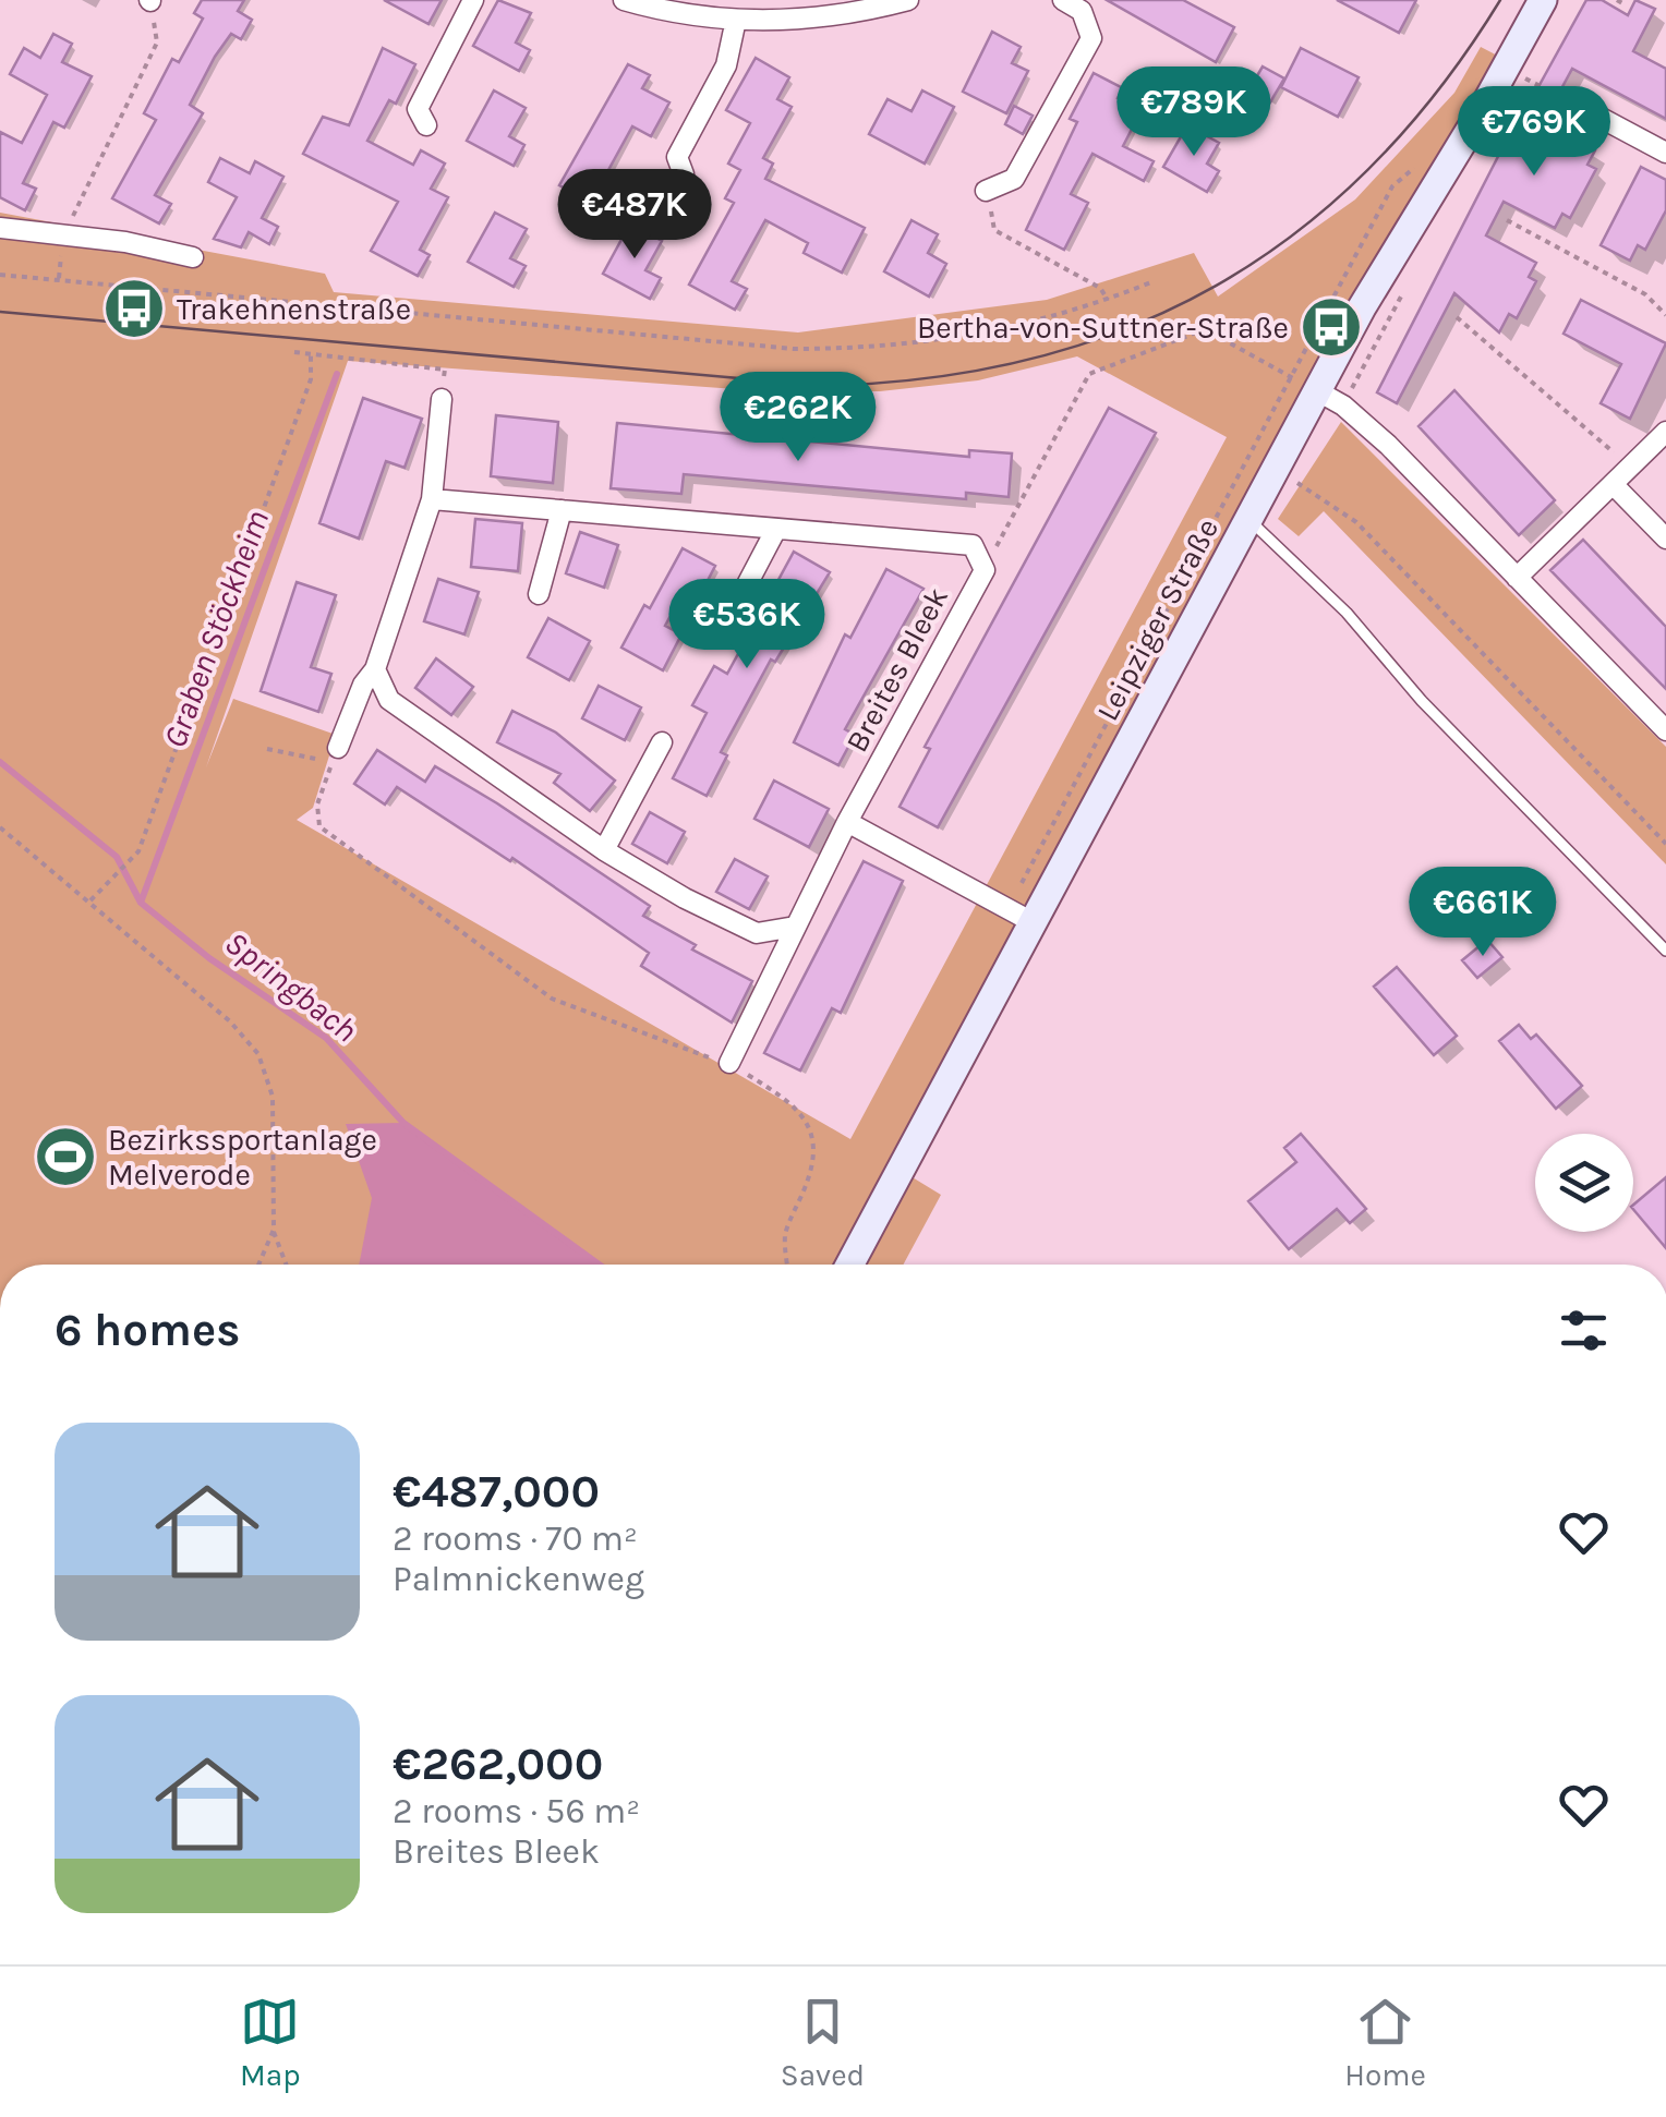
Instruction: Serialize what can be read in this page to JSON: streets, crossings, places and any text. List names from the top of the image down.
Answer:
{
  "streets": {
    "street": ["Leipziger Straße", "Breites Bleek"]
  },
  "water": ["Graben Stöckheim", "Springbach"],
  "places": {
    "bus stop": ["Trakehnenstraße", "Bertha-von-Suttner-Straße"],
    "sports": ["Bezirkssportanlage Melverode"]
  },
  "page": {
    "price": [
      "€789K",
      "€769K",
      "€487K",
      "€262K",
      "€536K",
      "€661K"
    ],
    "heading": "6 homes",
    "list": [
      {
        "name": "€487,000",
        "note": "2 rooms · 70 m² · Palmnickenweg"
      },
      {
        "name": "€262,000",
        "note": "2 rooms · 56 m² · Breites Bleek"
      }
    ],
    "tabs": ["Map", "Saved", "Home"]
  }
}
